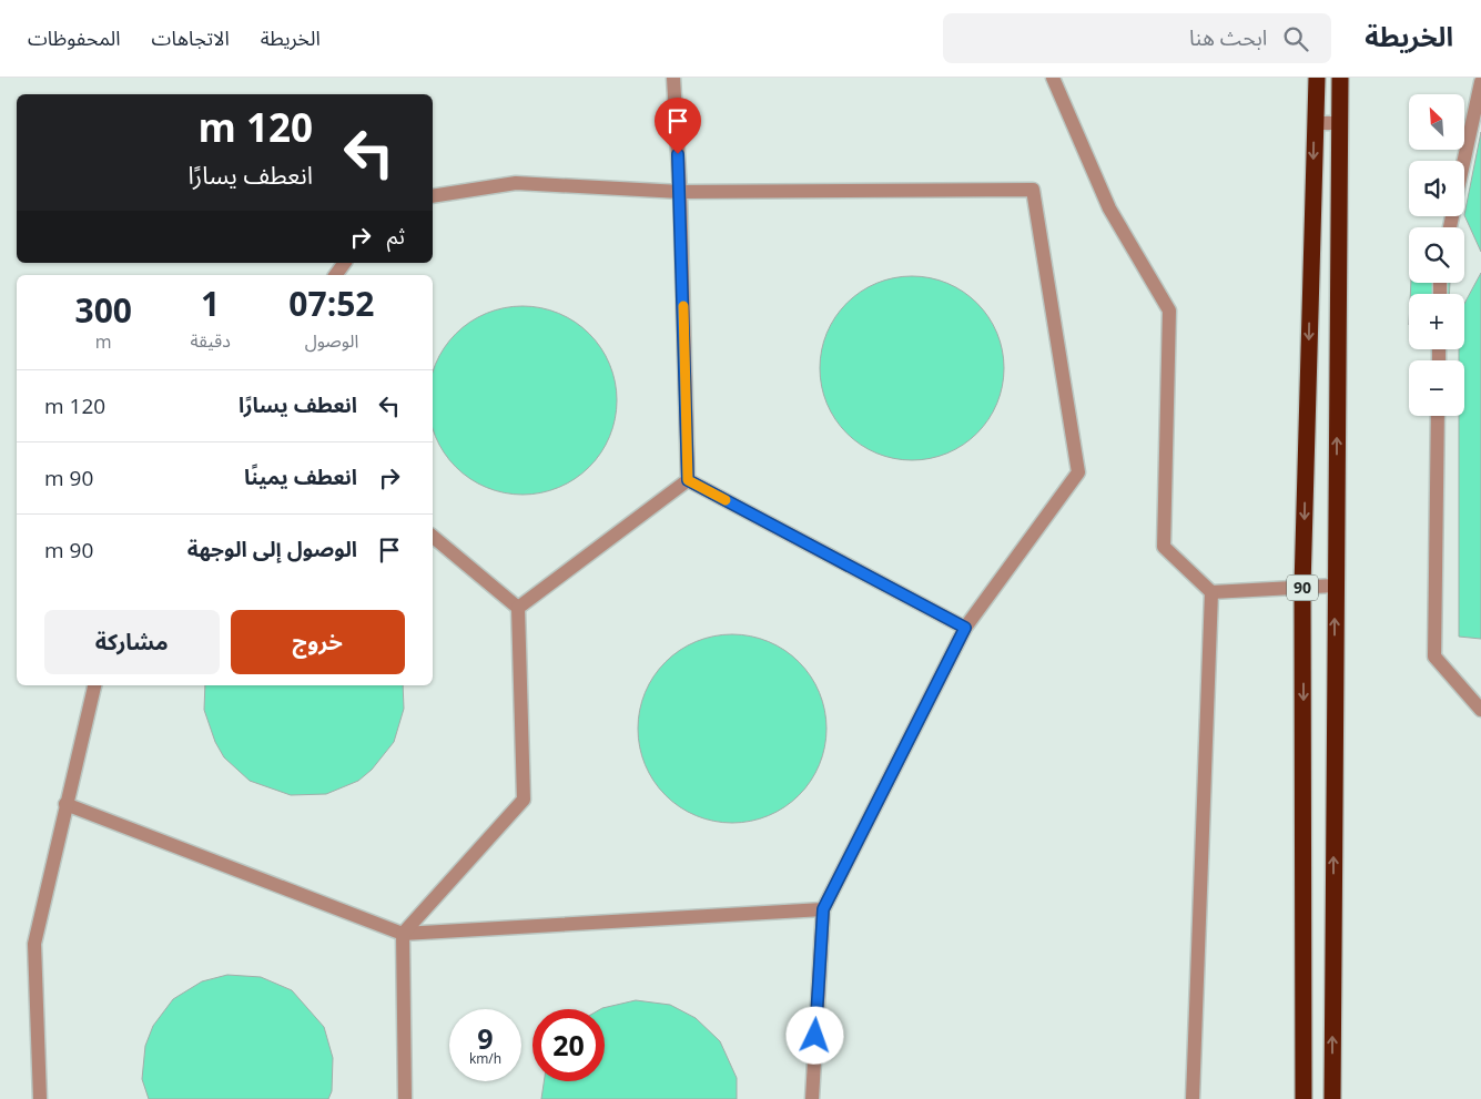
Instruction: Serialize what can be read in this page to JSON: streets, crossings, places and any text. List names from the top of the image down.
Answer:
{
  "streets": {
    "highway": ["90"]
  },
  "north": "top left",
  "page": {
    "header": "الخريطة",
    "search": "ابحث هنا",
    "nav": ["الخريطة", "الاتجاهات", "المحفوظات"],
    "map_buttons": ["+", "−"],
    "turn": ["120 m", "انعطف يسارًا"],
    "then": "ثم",
    "eta": [
      "07:52",
      "الوصول",
      "1",
      "دقيقة",
      "300",
      "m"
    ],
    "list": [
      {
        "name": "انعطف يسارًا",
        "value": "120 m"
      },
      {
        "name": "انعطف يمينًا",
        "value": "90 m"
      },
      {
        "name": "الوصول إلى الوجهة",
        "value": "90 m"
      }
    ],
    "buttons": ["خروج", "مشاركة"],
    "speed": "9 km/h",
    "limit": "20"
  }
}
